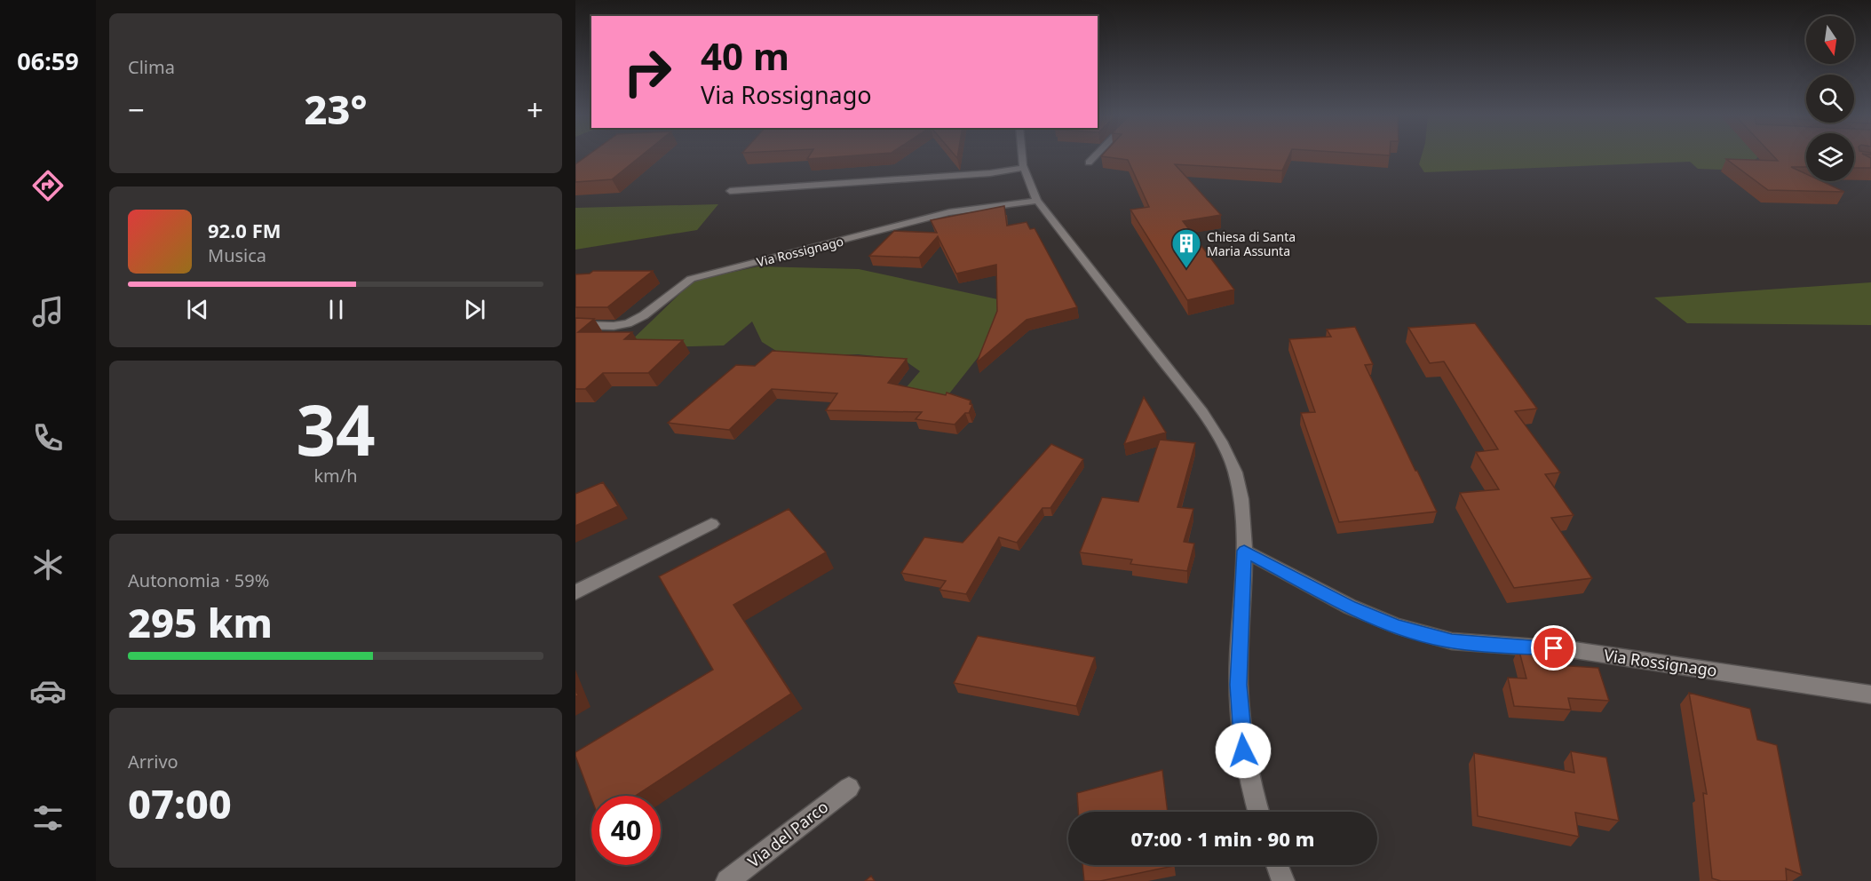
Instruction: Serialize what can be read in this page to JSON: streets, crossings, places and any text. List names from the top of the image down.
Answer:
{
  "streets": {
    "street": ["Via Rossignago", "Via del Parco"]
  },
  "places": {
    "building": ["Chiesa di Santa Maria Assunta"]
  },
  "north": "bottom",
  "page": {
    "tabs": "06:59",
    "tile": [
      "Clima",
      ["34", "km/h"],
      ["Autonomia · 59%", "295 km"],
      ["Arrivo", "07:00"]
    ],
    "turn": ["40 m", "Via Rossignago"],
    "heat": ["−", "23°", "+"],
    "song": ["92.0 FM", "Musica"],
    "limit": "40",
    "trip": "07:00 · 1 min · 90 m"
  }
}
